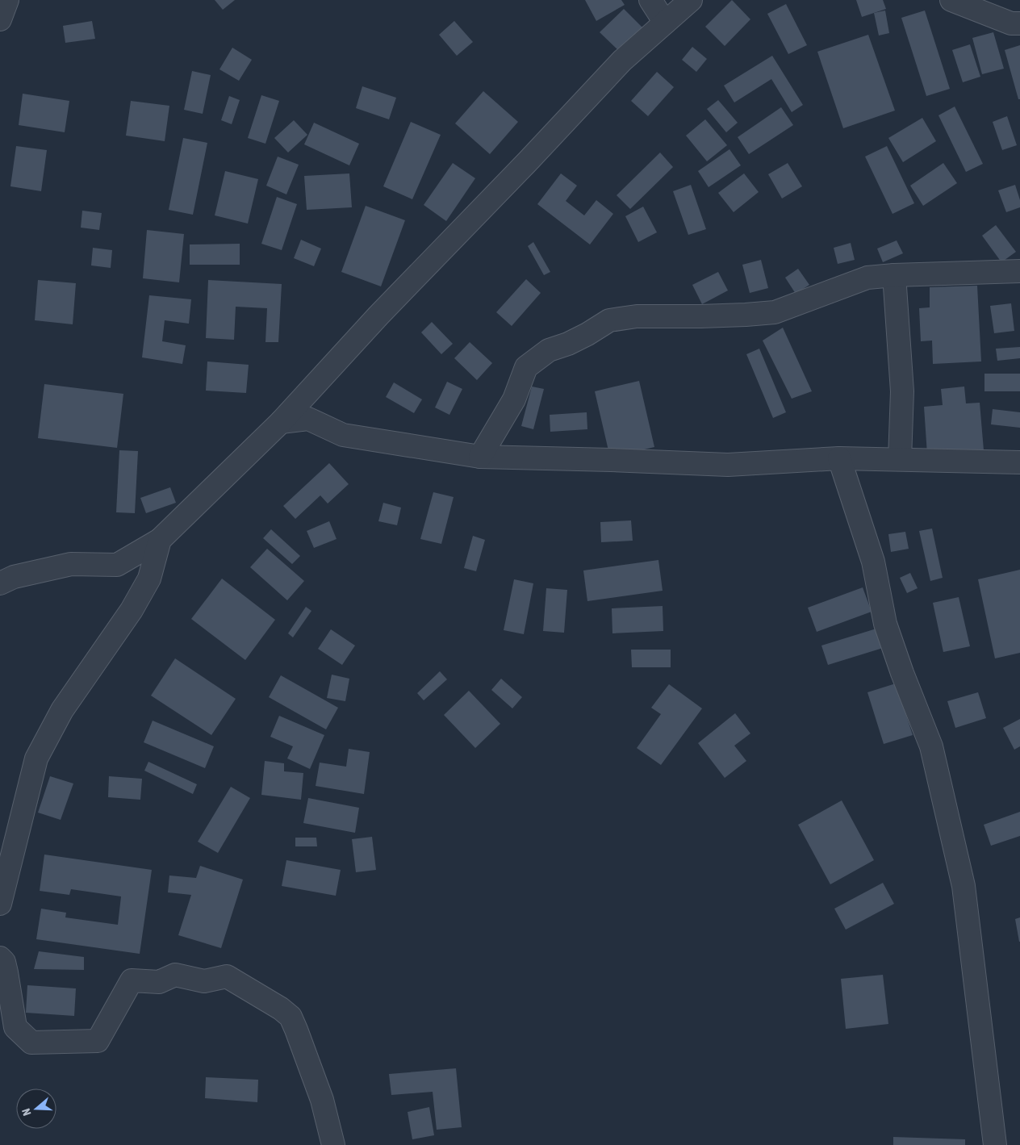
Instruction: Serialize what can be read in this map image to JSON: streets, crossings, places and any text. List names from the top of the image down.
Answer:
{
  "north": "left"
}
